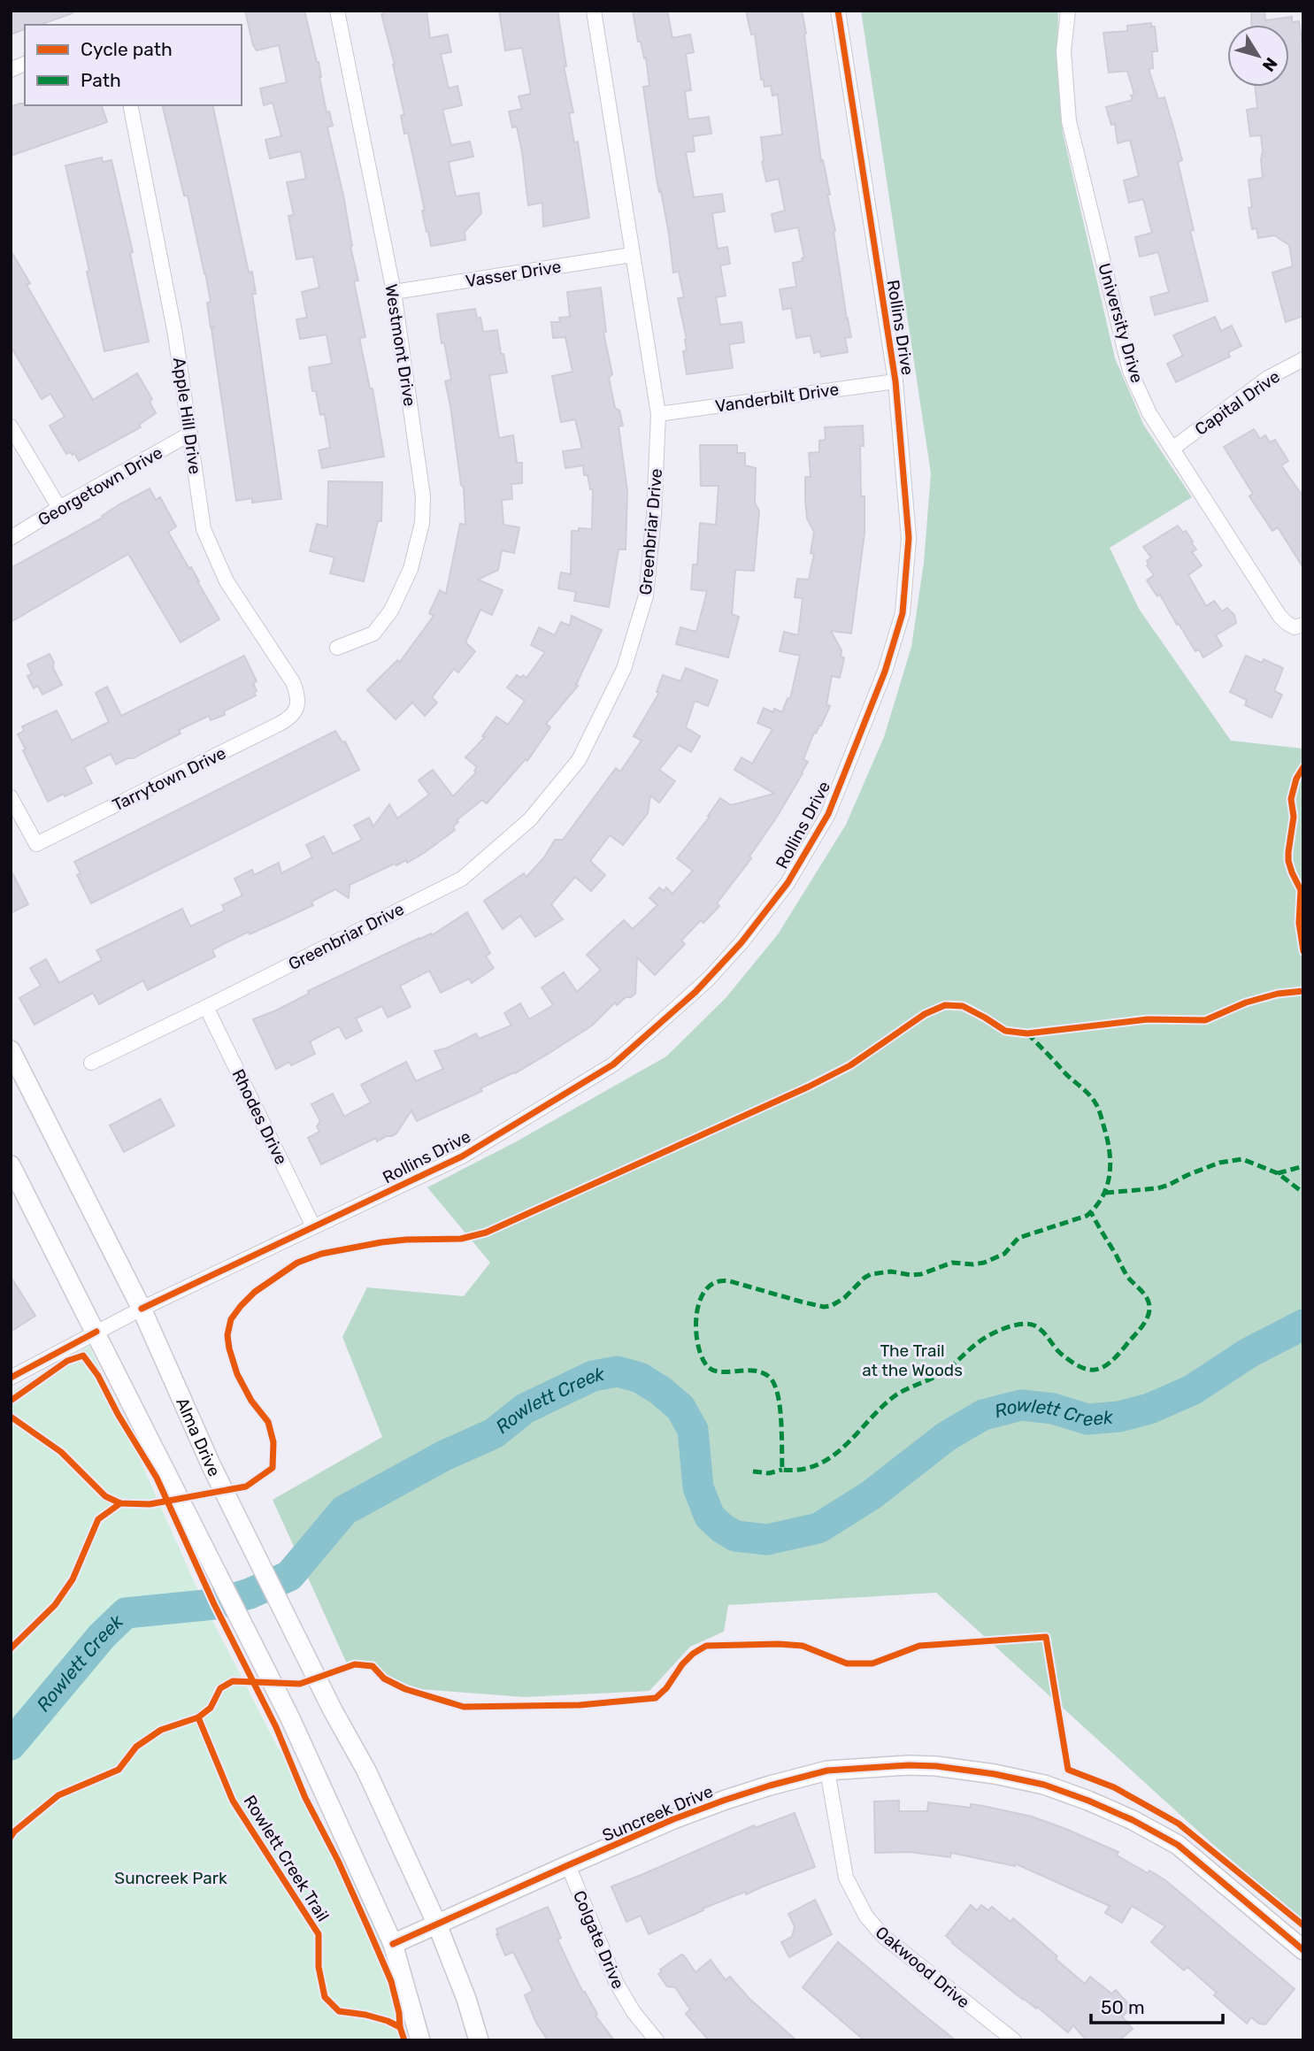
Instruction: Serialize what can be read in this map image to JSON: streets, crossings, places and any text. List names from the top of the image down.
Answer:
{
  "streets": {
    "main road": ["Alma Drive", "Suncreek Drive"],
    "street": [
      "Vasser Drive",
      "University Drive",
      "Rollins Drive",
      "Westmont Drive",
      "Vanderbilt Drive",
      "Capital Drive",
      "Apple Hill Drive",
      "Georgetown Drive",
      "Greenbriar Drive",
      "Tarrytown Drive",
      "Rhodes Drive",
      "Colgate Drive",
      "Oakwood Drive"
    ],
    "cycle path": ["Rowlett Creek Trail"]
  },
  "crossings": [
    ["Vasser Drive", "Westmont Drive"],
    ["Vasser Drive", "Greenbriar Drive"],
    ["University Drive", "Capital Drive"],
    ["Rollins Drive", "Vanderbilt Drive"],
    ["Rollins Drive", "Rhodes Drive"],
    ["Rollins Drive", "Alma Drive"],
    ["Vanderbilt Drive", "Greenbriar Drive"],
    ["Apple Hill Drive", "Georgetown Drive"],
    ["Apple Hill Drive", "Tarrytown Drive"],
    ["Greenbriar Drive", "Rhodes Drive"],
    ["Alma Drive", "Suncreek Drive"],
    ["Suncreek Drive", "Colgate Drive"],
    ["Suncreek Drive", "Oakwood Drive"]
  ],
  "water": ["Rowlett Creek"],
  "parks": ["The Trail at the Woods", "Suncreek Park"],
  "legend": ["Cycle path", "Path"],
  "scale_bar": "50 m",
  "north": "bottom right"
}
